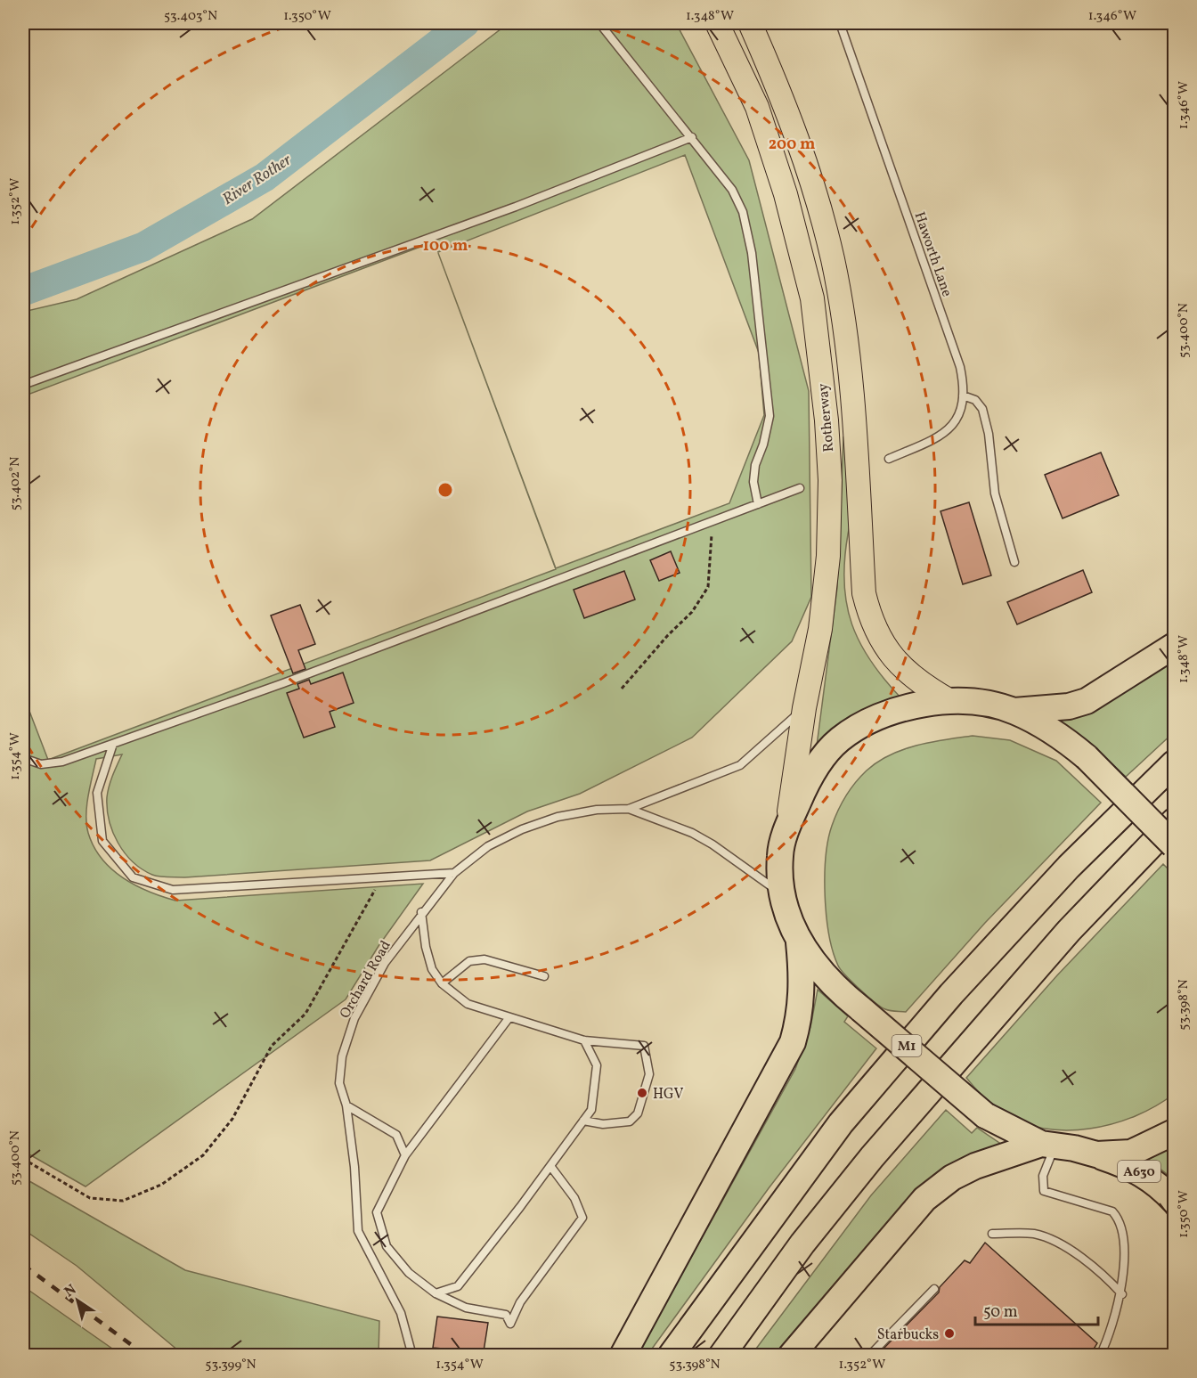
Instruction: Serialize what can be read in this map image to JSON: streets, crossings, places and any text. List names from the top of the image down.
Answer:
{
  "streets": {
    "highway": ["M1", "A630"],
    "main road": ["Rotherway"],
    "lane": ["Haworth Lane", "Orchard Road"]
  },
  "crossings": [
    ["Rotherway", "Orchard Road"]
  ],
  "water": ["River Rother"],
  "places": ["HGV", "Starbucks"],
  "scale_bar": "50 m",
  "north": "top left",
  "coordinates": [
    "53.403°N",
    "1.350°W",
    "1.348°W",
    "1.346°W",
    "1.352°W",
    "53.400°N",
    "53.402°N",
    "1.354°W",
    "53.398°N",
    "53.399°N"
  ],
  "rings": ["200 m", "100 m"]
}
